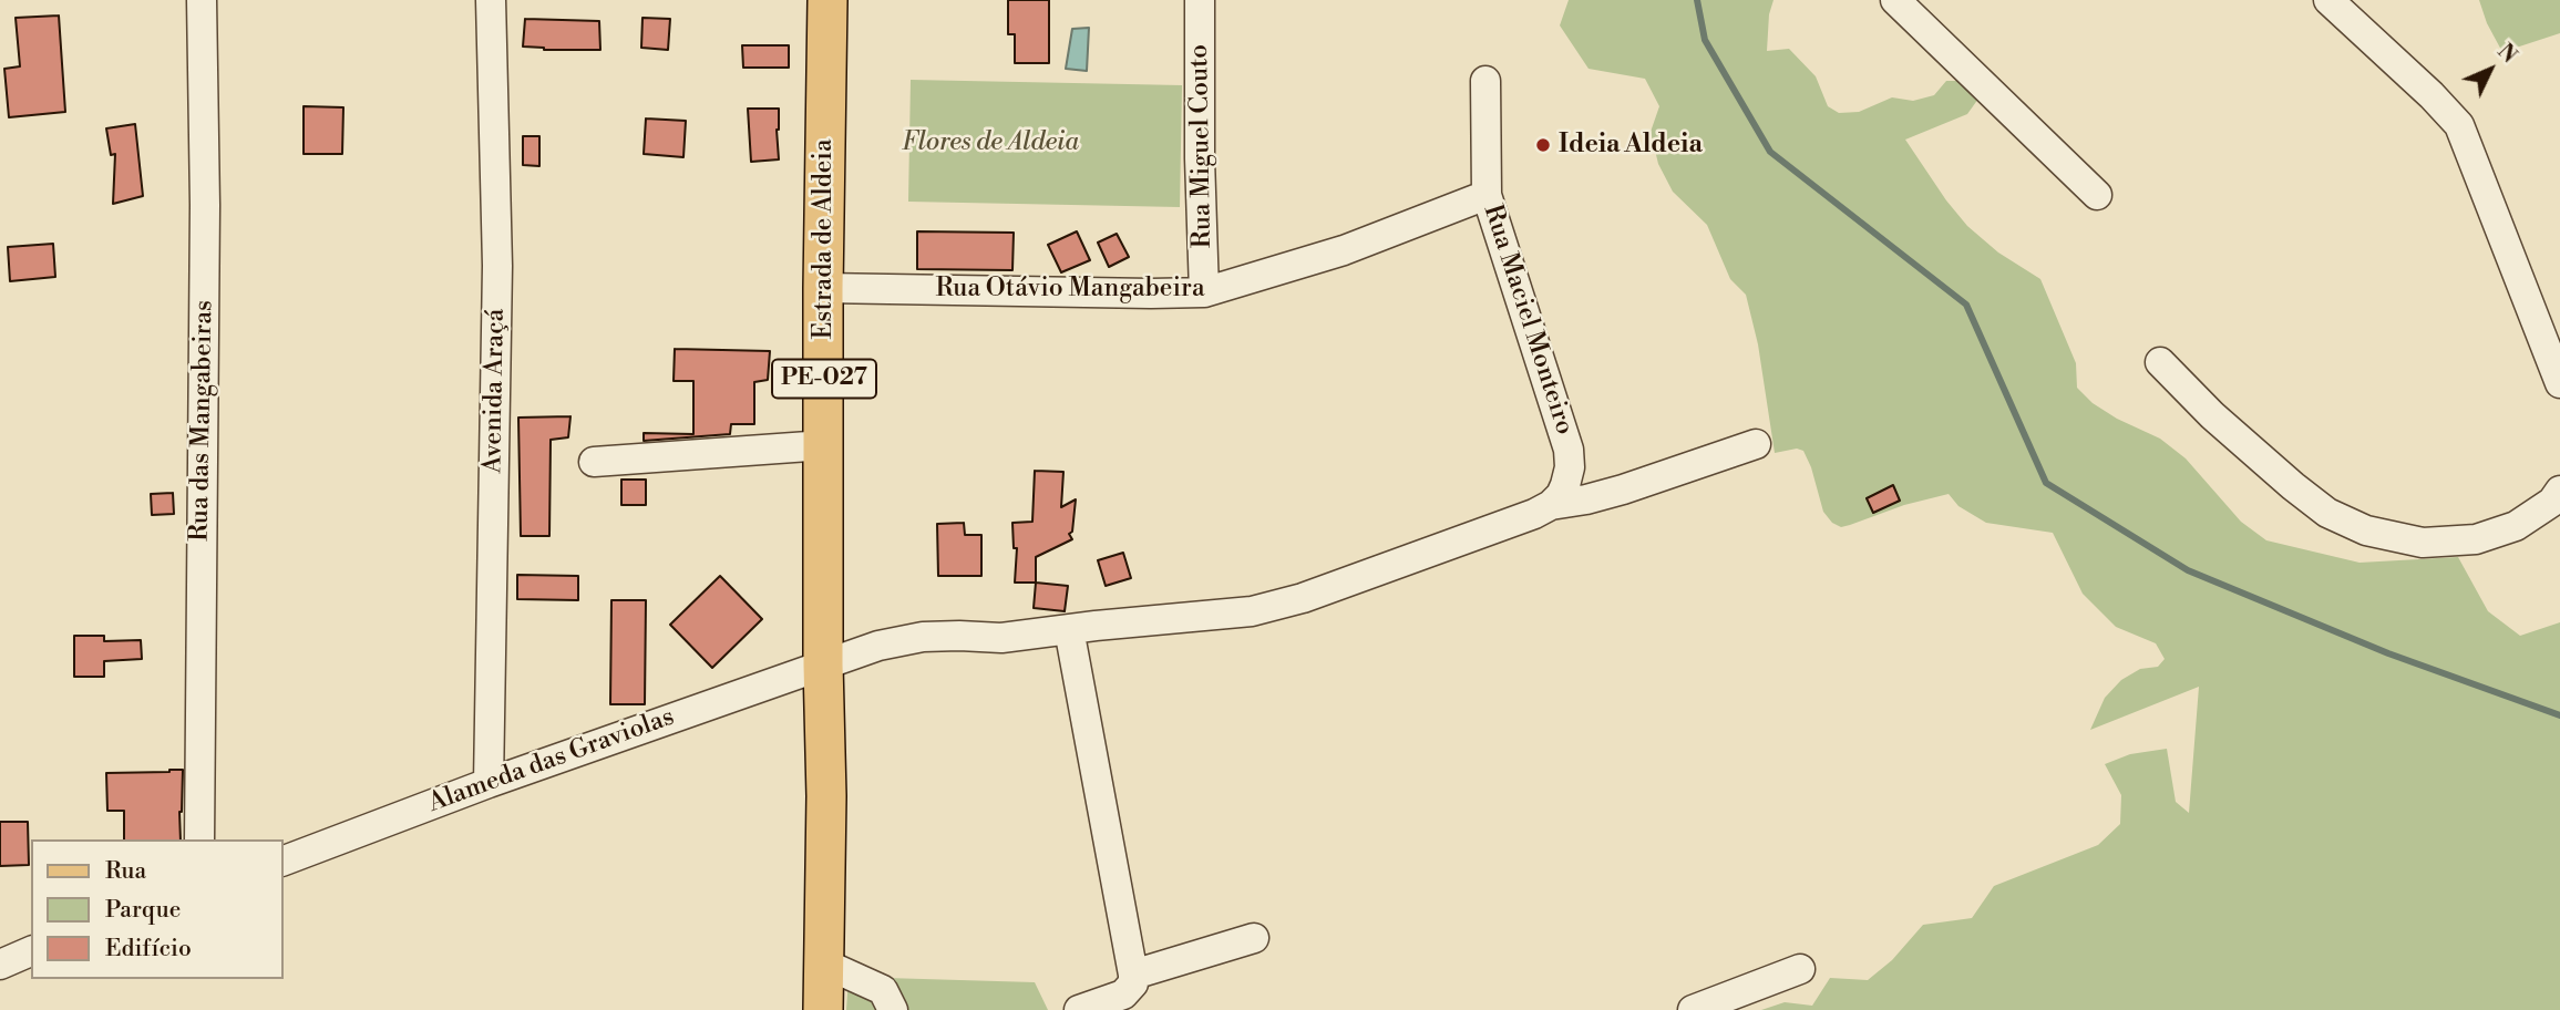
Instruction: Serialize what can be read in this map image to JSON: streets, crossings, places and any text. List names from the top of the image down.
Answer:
{
  "streets": {
    "main road": ["Estrada de Aldeia", "PE-027"],
    "street": [
      "Rua Miguel Couto",
      "Rua Otávio Mangabeira",
      "Rua Maciel Monteiro",
      "Avenida Araçá",
      "Rua das Mangabeiras",
      "Alameda das Graviolas"
    ]
  },
  "crossings": [
    ["Rua Miguel Couto", "Rua Otávio Mangabeira"],
    ["Estrada de Aldeia", "Rua Otávio Mangabeira"],
    ["Estrada de Aldeia", "PE-027"],
    ["Estrada de Aldeia", "Alameda das Graviolas"],
    ["Rua Otávio Mangabeira", "Rua Maciel Monteiro"],
    ["Rua Maciel Monteiro", "Alameda das Graviolas"],
    ["Avenida Araçá", "Alameda das Graviolas"]
  ],
  "parks": ["Flores de Aldeia"],
  "places": ["Ideia Aldeia"],
  "legend": ["Rua", "Parque", "Edifício"],
  "north": "top right"
}
